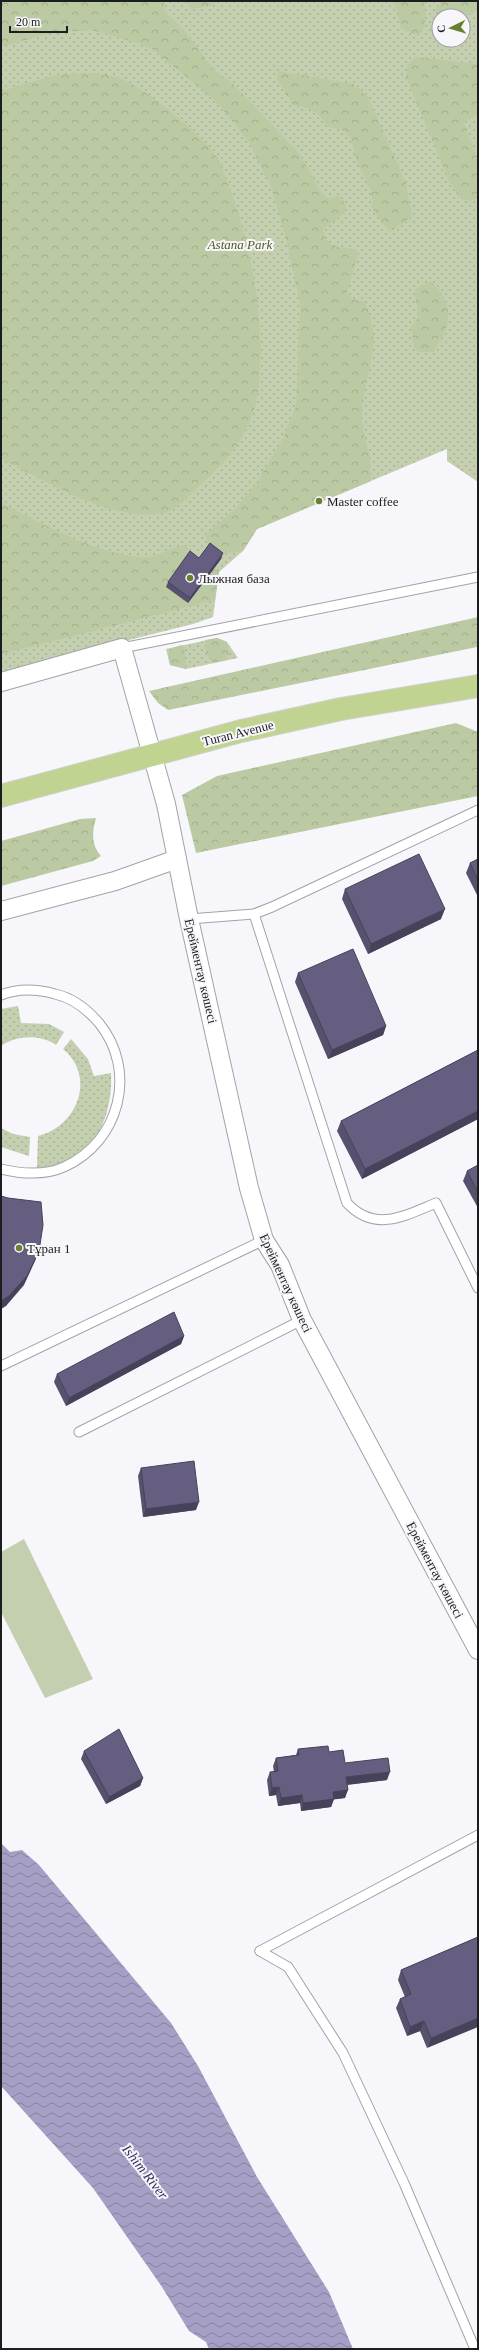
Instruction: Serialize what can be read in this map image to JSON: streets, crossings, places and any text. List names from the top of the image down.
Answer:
{
  "streets": {
    "main road": ["Turan Avenue"],
    "street": ["Ерейментау көшесі"]
  },
  "crossings": [
    ["Turan Avenue", "Ерейментау көшесі"]
  ],
  "water": ["Ishim River"],
  "parks": ["Astana Park"],
  "places": ["Master coffee", "Лыжная база", "Тұран 1"],
  "scale_bar": "20 m",
  "north": "left"
}
